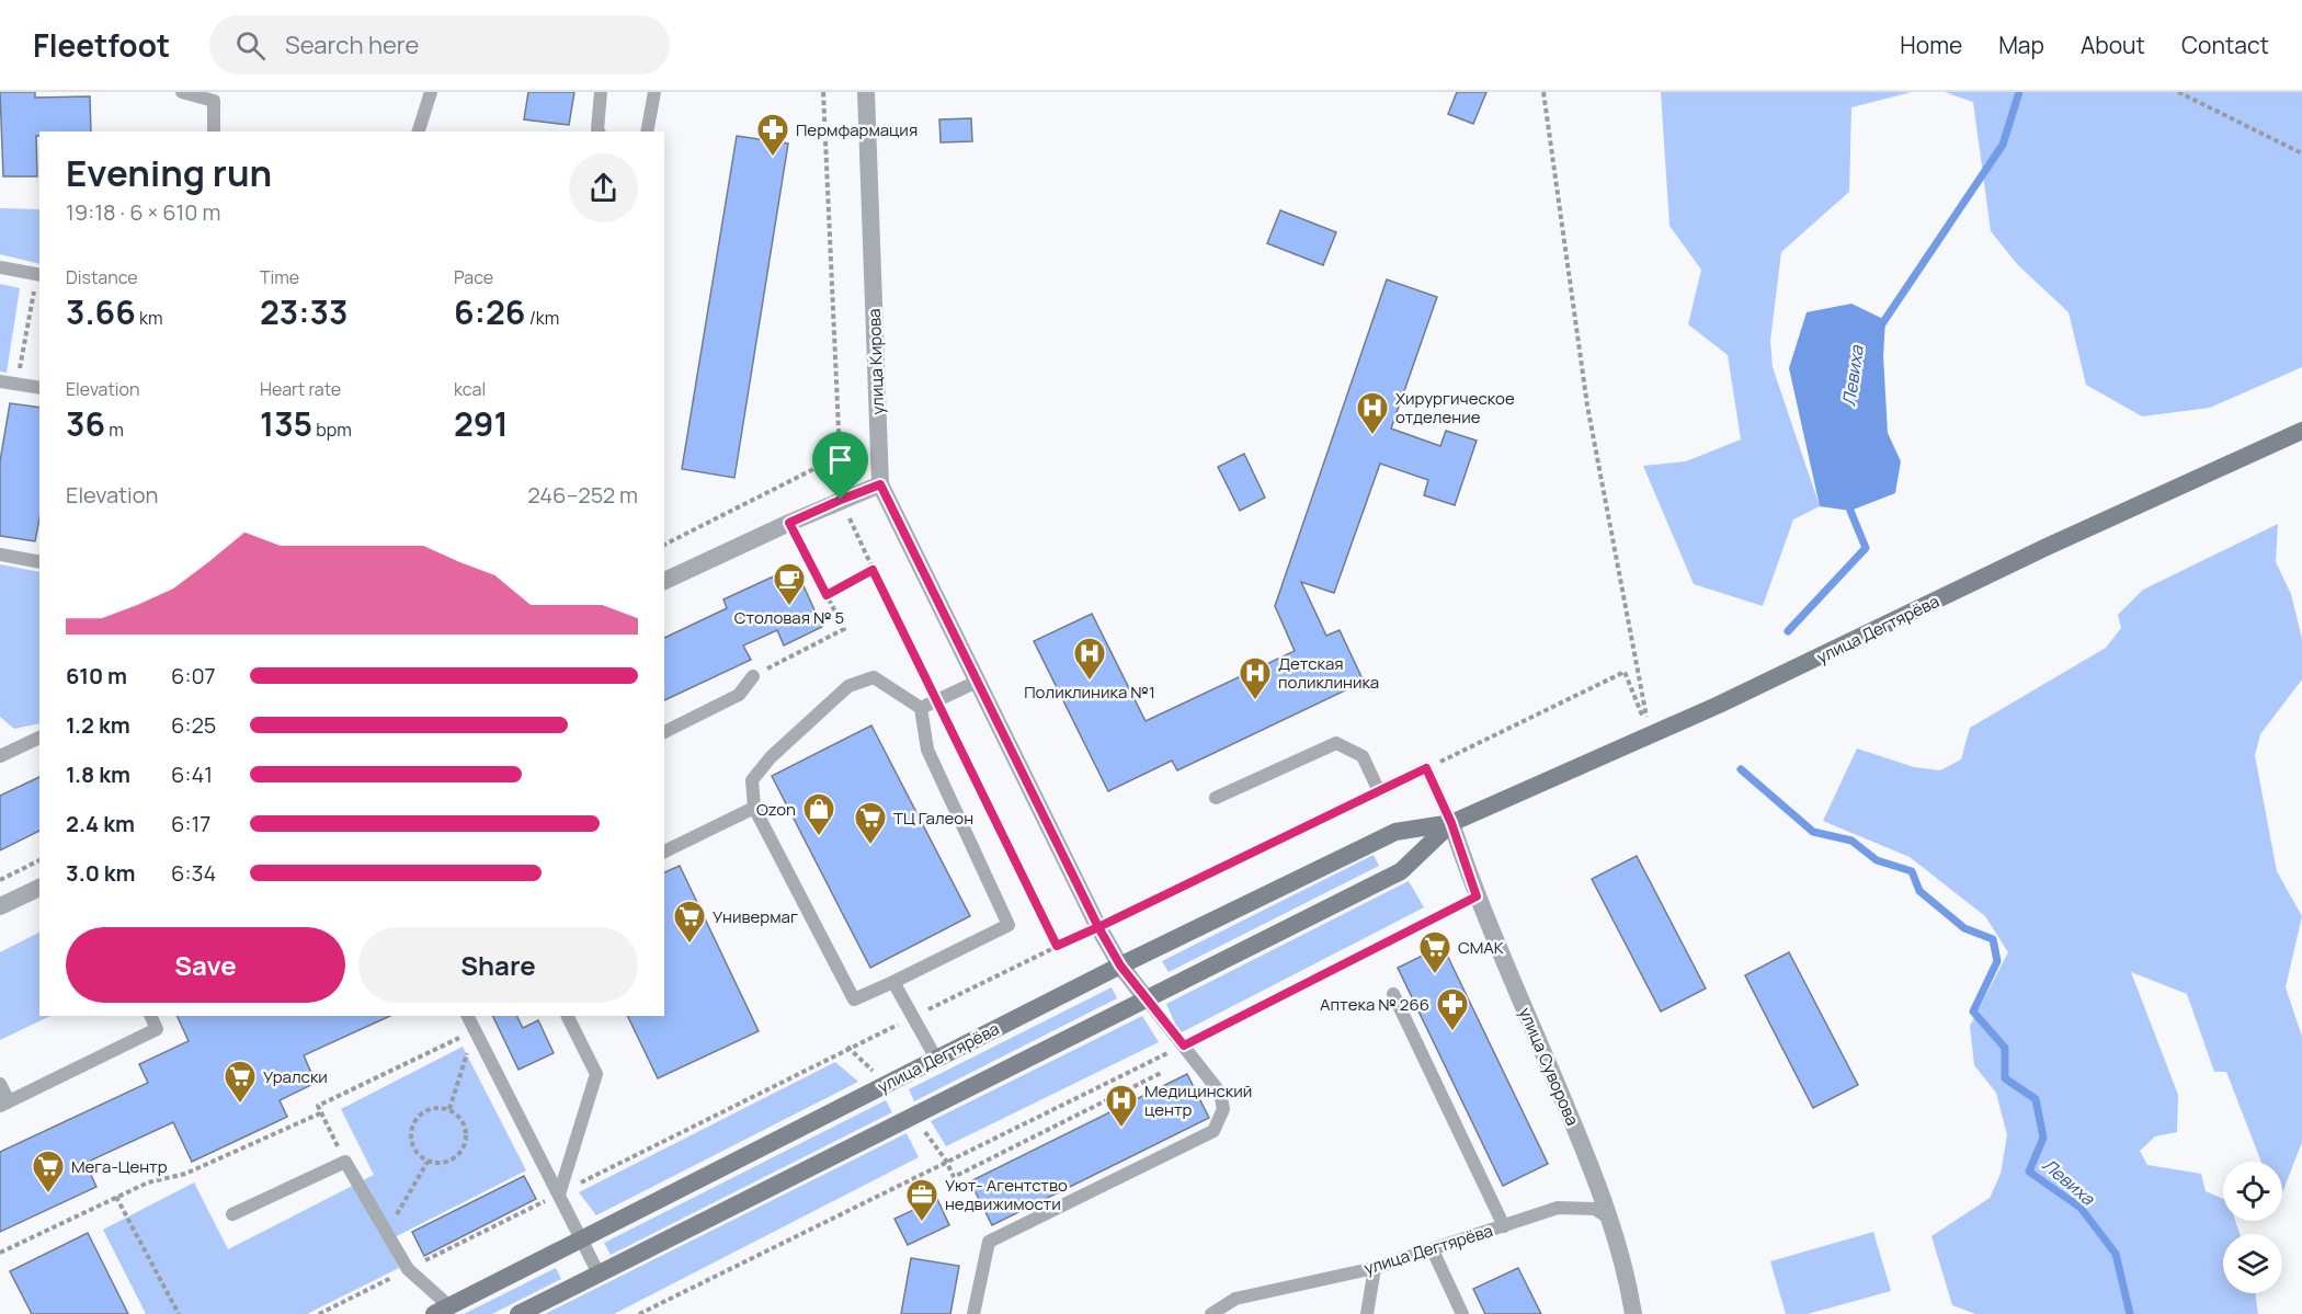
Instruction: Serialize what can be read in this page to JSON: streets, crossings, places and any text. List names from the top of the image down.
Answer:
{
  "streets": {
    "main road": ["улица Дегтярёва"],
    "street": ["улица Кирова", "улица Суворова"]
  },
  "crossings": [
    ["улица Кирова", "улица Дегтярёва"],
    ["улица Дегтярёва", "улица Суворова"]
  ],
  "water": ["Левиха"],
  "places": {
    "pharmacy": ["Пермфармация", "Аптека № 266"],
    "hospital": [
      "Хирургическое отделение",
      "Поликлиника №1",
      "Детская поликлиника",
      "Медицинский центр"
    ],
    "cafe": ["Столовая № 5"],
    "shop": ["Ozon"],
    "supermarket": [
      "ТЦ Галеон",
      "Универмаг",
      "СМАК",
      "Уралски",
      "Мега-Центр"
    ],
    "office": ["Уют- Агентство недвижимости"]
  },
  "page": {
    "header": "Fleetfoot",
    "search": "Search here",
    "nav": [
      "Home",
      "Map",
      "About",
      "Contact"
    ],
    "heading": ["Evening run", "19:18 · 6 × 610 m"],
    "stats": [
      ["Distance", "3.66 km"],
      ["Time", "23:33"],
      ["Pace", "6:26 /km"],
      ["Elevation", "36 m"],
      ["Heart rate", "135 bpm"],
      ["kcal", "291"]
    ],
    "chart": ["Elevation", "246–252 m"],
    "list": [
      {
        "name": "610 m",
        "note": "6:07"
      },
      {
        "name": "1.2 km",
        "note": "6:25"
      },
      {
        "name": "1.8 km",
        "note": "6:41"
      },
      {
        "name": "2.4 km",
        "note": "6:17"
      },
      {
        "name": "3.0 km",
        "note": "6:34"
      }
    ],
    "buttons": ["Save", "Share"]
  }
}
